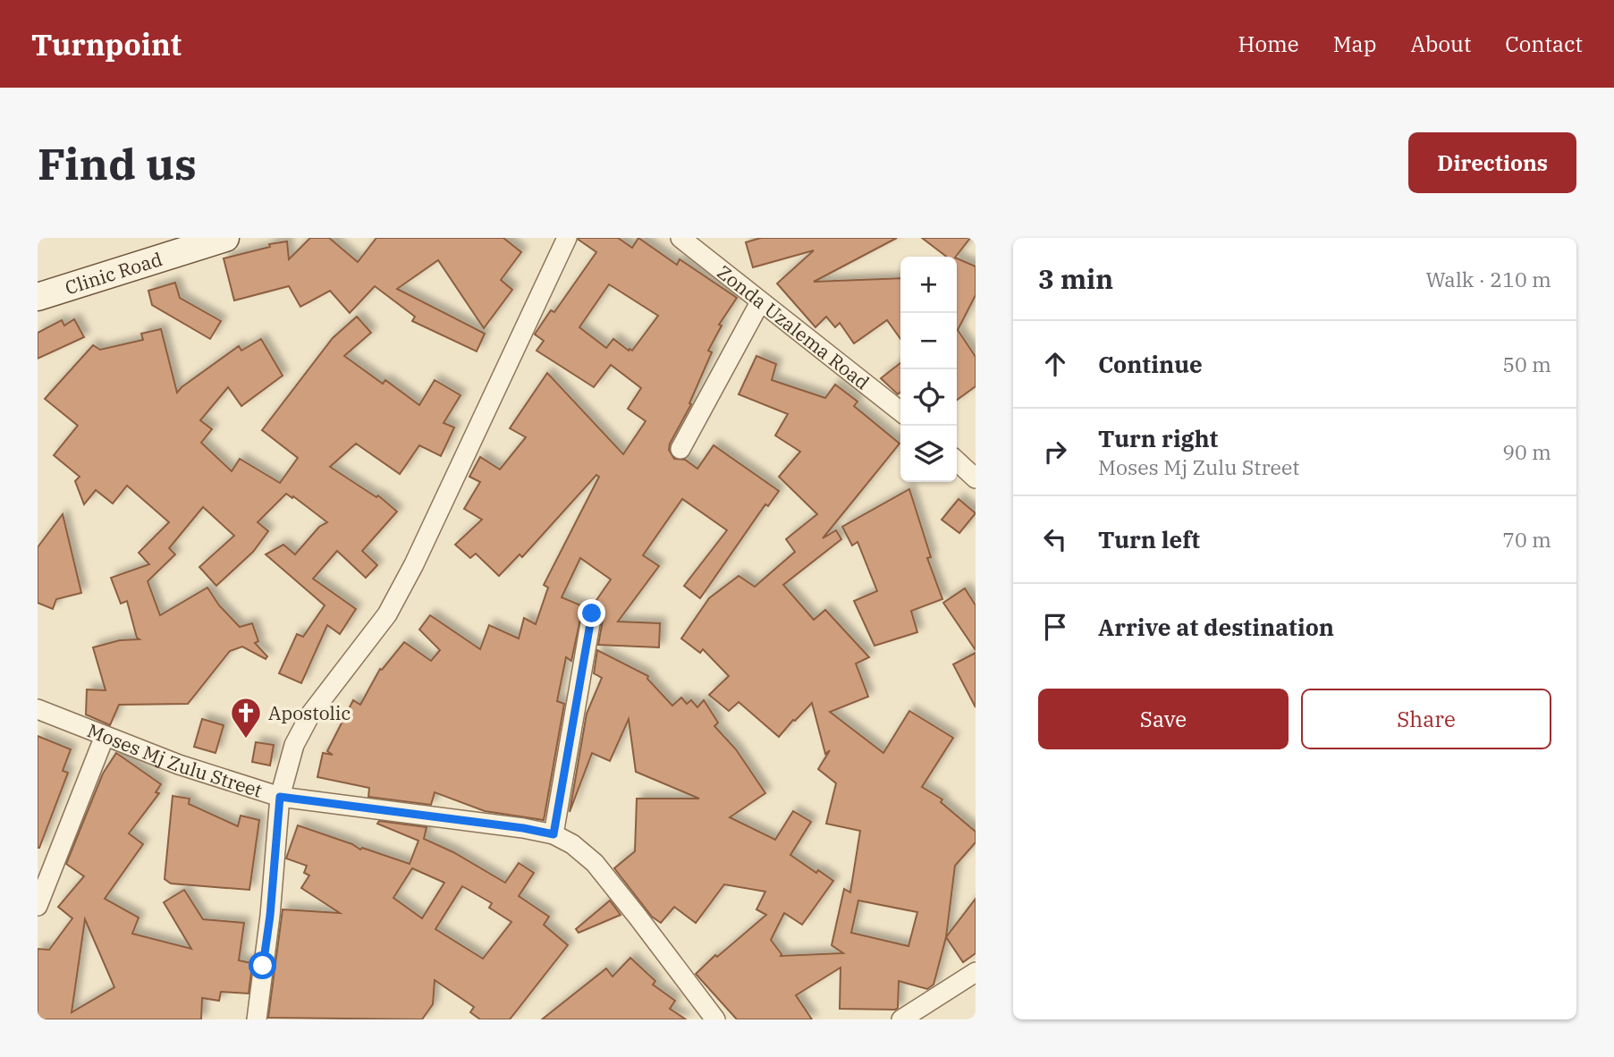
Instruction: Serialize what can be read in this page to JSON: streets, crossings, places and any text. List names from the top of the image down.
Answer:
{
  "streets": {
    "street": ["Clinic Road", "Zonda Uzalema Road", "Moses Mj Zulu Street"]
  },
  "places": {
    "church": ["Apostolic"]
  },
  "page": {
    "header": "Turnpoint",
    "nav": [
      "Home",
      "Map",
      "About",
      "Contact"
    ],
    "buttons": [
      "Directions",
      ["Save", "Share"]
    ],
    "title": "Find us",
    "heading": ["3 min", "Walk · 210 m"],
    "map_buttons": ["+", "−"],
    "list": [
      ["Continue", "50 m"],
      ["Turn right", "Moses Mj Zulu Street", "90 m"],
      ["Turn left", "70 m"],
      "Arrive at destination"
    ]
  }
}
